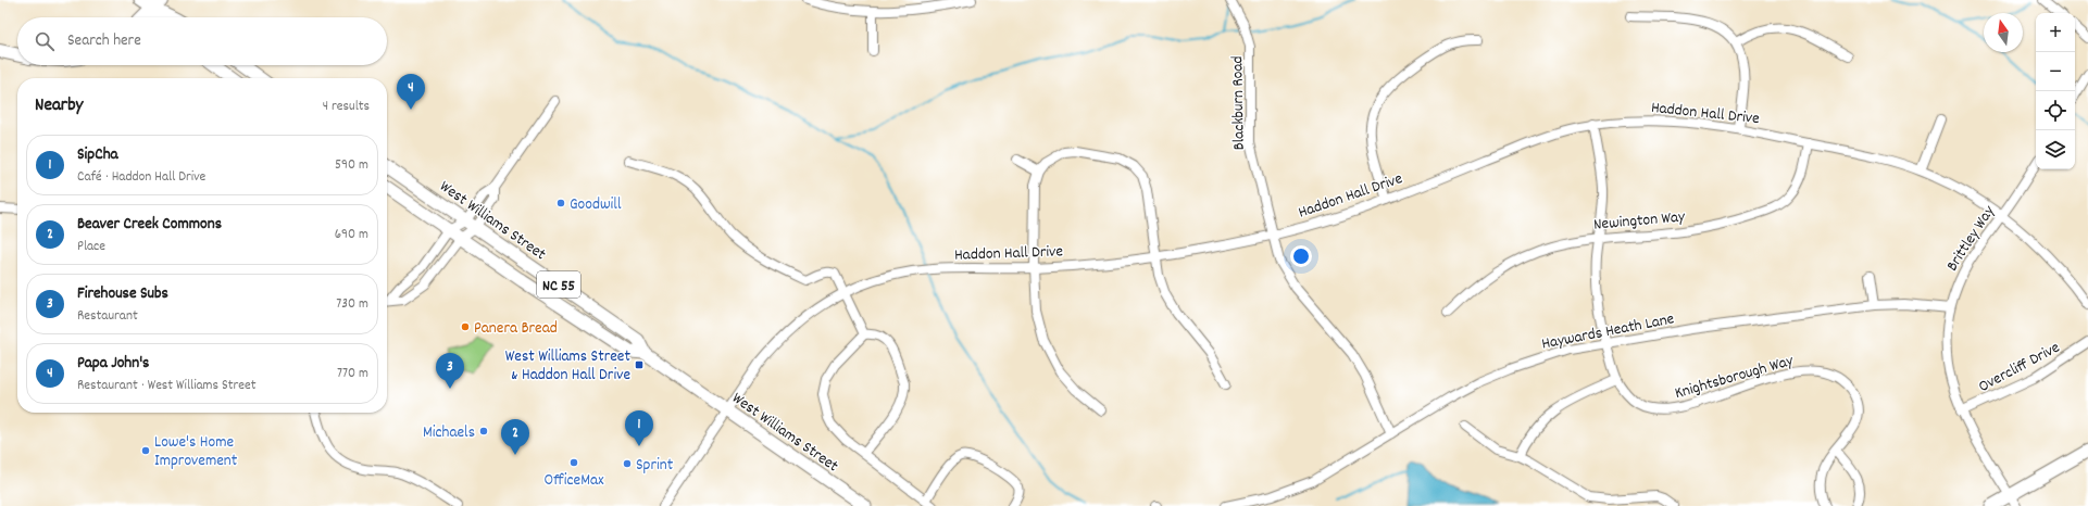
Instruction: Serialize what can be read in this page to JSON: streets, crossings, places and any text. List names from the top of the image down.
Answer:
{
  "streets": {
    "main road": ["West Williams Street", "NC 55"],
    "street": [
      "Blackburn Road",
      "Haddon Hall Drive",
      "Newington Way",
      "Brittley Way",
      "Haywards Heath Lane",
      "Overcliff Drive",
      "Knightsborough Way"
    ]
  },
  "crossings": [
    ["Blackburn Road", "Haddon Hall Drive"],
    ["Blackburn Road", "Haywards Heath Lane"],
    ["Haddon Hall Drive", "West Williams Street"],
    ["Haddon Hall Drive", "Newington Way"],
    ["Haddon Hall Drive", "Brittley Way"],
    ["Haddon Hall Drive", "Knightsborough Way"],
    ["Newington Way", "Knightsborough Way"],
    ["Brittley Way", "Haywards Heath Lane"],
    ["Brittley Way", "Overcliff Drive"],
    ["Haywards Heath Lane", "Knightsborough Way"]
  ],
  "places": {
    "other": [
      "Goodwill",
      "Panera Bread",
      "Michaels",
      "Lowe's Home Improvement",
      "OfficeMax",
      "Sprint"
    ],
    "transit": ["West Williams Street & Haddon Hall Drive"]
  },
  "north": "top",
  "page": {
    "map_buttons": ["+", "−"],
    "search": "Search here",
    "pins": [
      "4",
      "3",
      "1",
      "2"
    ],
    "heading": ["Nearby", "4 results"],
    "list": [
      {
        "mark": "1",
        "name": "SipCha",
        "note": "Café · Haddon Hall Drive",
        "value": "590 m"
      },
      {
        "mark": "2",
        "name": "Beaver Creek Commons",
        "note": "Place",
        "value": "690 m"
      },
      {
        "mark": "3",
        "name": "Firehouse Subs",
        "note": "Restaurant",
        "value": "730 m"
      },
      {
        "mark": "4",
        "name": "Papa John's",
        "note": "Restaurant · West Williams Street",
        "value": "770 m"
      }
    ]
  }
}
